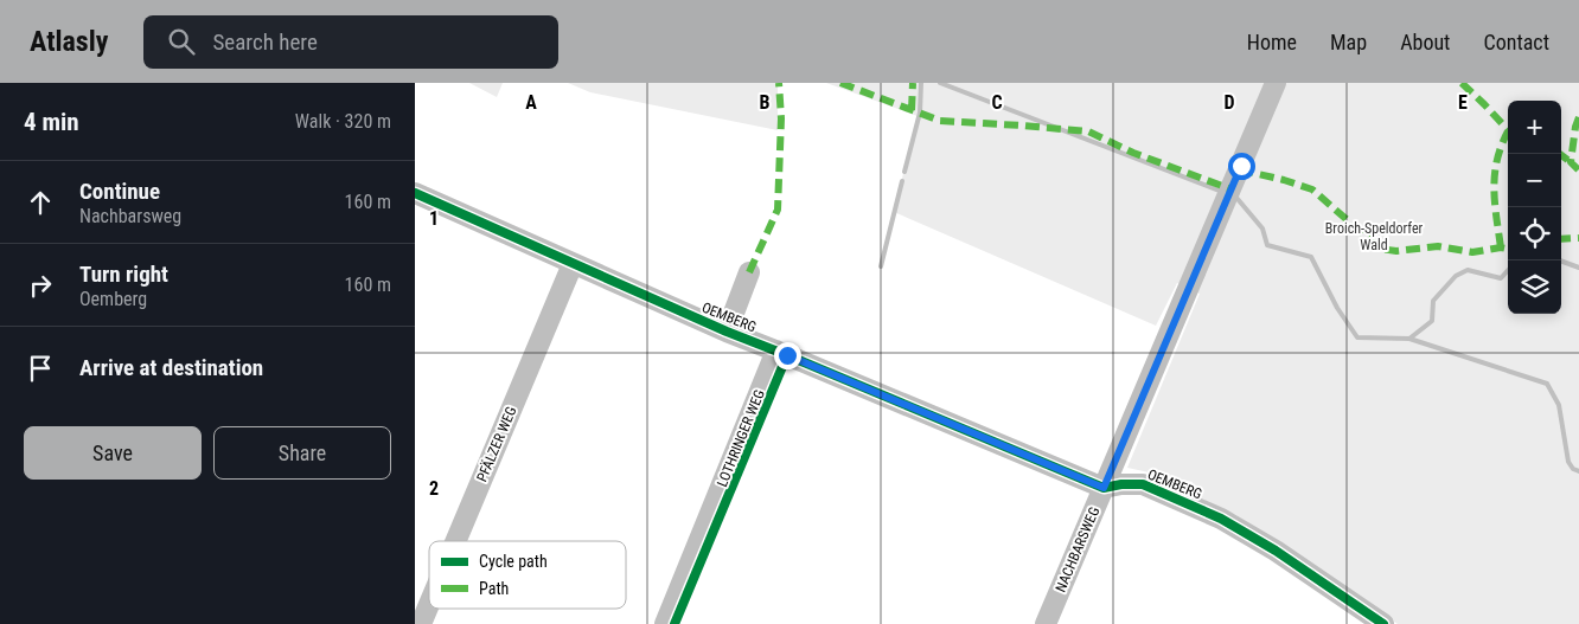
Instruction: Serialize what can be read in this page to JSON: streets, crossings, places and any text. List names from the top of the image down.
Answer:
{
  "streets": {
    "street": [
      "OEMBERG",
      "LOTHRINGER WEG",
      "PFÄLZER WEG",
      "NACHBARSWEG"
    ]
  },
  "crossings": [
    ["OEMBERG", "LOTHRINGER WEG"],
    ["OEMBERG", "PFÄLZER WEG"],
    ["OEMBERG", "NACHBARSWEG"]
  ],
  "parks": ["Broich-Speldorfer Wald"],
  "legend": ["Cycle path", "Path"],
  "page": {
    "header": "Atlasly",
    "search": "Search here",
    "nav": [
      "Home",
      "Map",
      "About",
      "Contact"
    ],
    "heading": ["4 min", "Walk · 320 m"],
    "map_buttons": ["+", "−"],
    "list": [
      ["Continue", "Nachbarsweg", "160 m"],
      ["Turn right", "Oemberg", "160 m"],
      "Arrive at destination"
    ],
    "buttons": ["Save", "Share"]
  },
  "grid": {
    "columns": [
      "A",
      "B",
      "C",
      "D",
      "E"
    ],
    "rows": ["1", "2"]
  }
}
